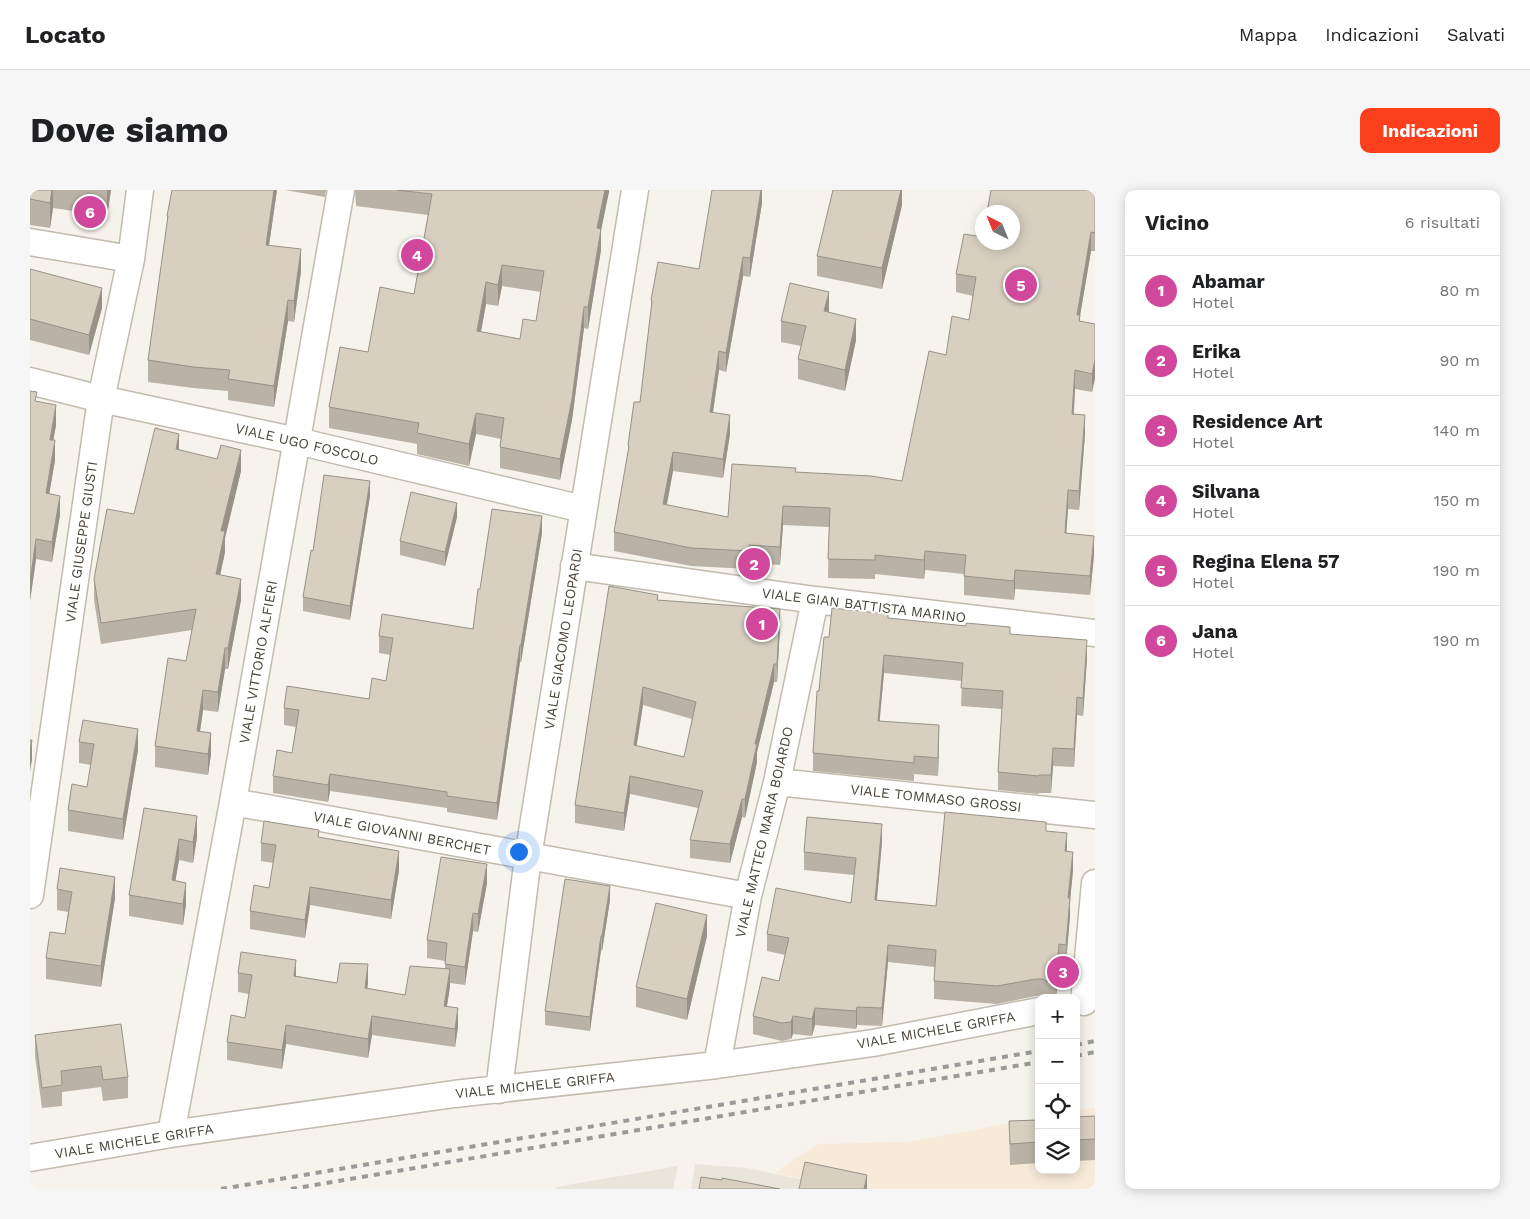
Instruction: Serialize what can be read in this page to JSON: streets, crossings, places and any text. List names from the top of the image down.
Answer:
{
  "streets": {
    "street": [
      "VIALE UGO FOSCOLO",
      "VIALE GIUSEPPE GIUSTI",
      "VIALE GIAN BATTISTA MARINO",
      "VIALE GIACOMO LEOPARDI",
      "VIALE VITTORIO ALFIERI",
      "VIALE TOMMASO GROSSI",
      "VIALE MATTEO MARIA BOIARDO",
      "VIALE GIOVANNI BERCHET",
      "VIALE MICHELE GRIFFA"
    ]
  },
  "crossings": [
    ["VIALE UGO FOSCOLO", "VIALE GIUSEPPE GIUSTI"],
    ["VIALE UGO FOSCOLO", "VIALE GIACOMO LEOPARDI"],
    ["VIALE UGO FOSCOLO", "VIALE VITTORIO ALFIERI"],
    ["VIALE GIAN BATTISTA MARINO", "VIALE GIACOMO LEOPARDI"],
    ["VIALE GIAN BATTISTA MARINO", "VIALE MATTEO MARIA BOIARDO"],
    ["VIALE GIACOMO LEOPARDI", "VIALE GIOVANNI BERCHET"],
    ["VIALE GIACOMO LEOPARDI", "VIALE MICHELE GRIFFA"],
    ["VIALE VITTORIO ALFIERI", "VIALE GIOVANNI BERCHET"],
    ["VIALE VITTORIO ALFIERI", "VIALE MICHELE GRIFFA"],
    ["VIALE TOMMASO GROSSI", "VIALE MATTEO MARIA BOIARDO"],
    ["VIALE MATTEO MARIA BOIARDO", "VIALE GIOVANNI BERCHET"],
    ["VIALE MATTEO MARIA BOIARDO", "VIALE MICHELE GRIFFA"]
  ],
  "north": "top left",
  "page": {
    "header": "Locato",
    "nav": ["Mappa", "Indicazioni", "Salvati"],
    "buttons": "Indicazioni",
    "title": "Dove siamo",
    "heading": ["Vicino", "6 risultati"],
    "pins": [
      "6",
      "4",
      "5",
      "2",
      "1",
      "3"
    ],
    "list": [
      {
        "mark": "1",
        "name": "Abamar",
        "note": "Hotel",
        "value": "80 m"
      },
      {
        "mark": "2",
        "name": "Erika",
        "note": "Hotel",
        "value": "90 m"
      },
      {
        "mark": "3",
        "name": "Residence Art",
        "note": "Hotel",
        "value": "140 m"
      },
      {
        "mark": "4",
        "name": "Silvana",
        "note": "Hotel",
        "value": "150 m"
      },
      {
        "mark": "5",
        "name": "Regina Elena 57",
        "note": "Hotel",
        "value": "190 m"
      },
      {
        "mark": "6",
        "name": "Jana",
        "note": "Hotel",
        "value": "190 m"
      }
    ],
    "map_buttons": ["+", "−"]
  }
}
